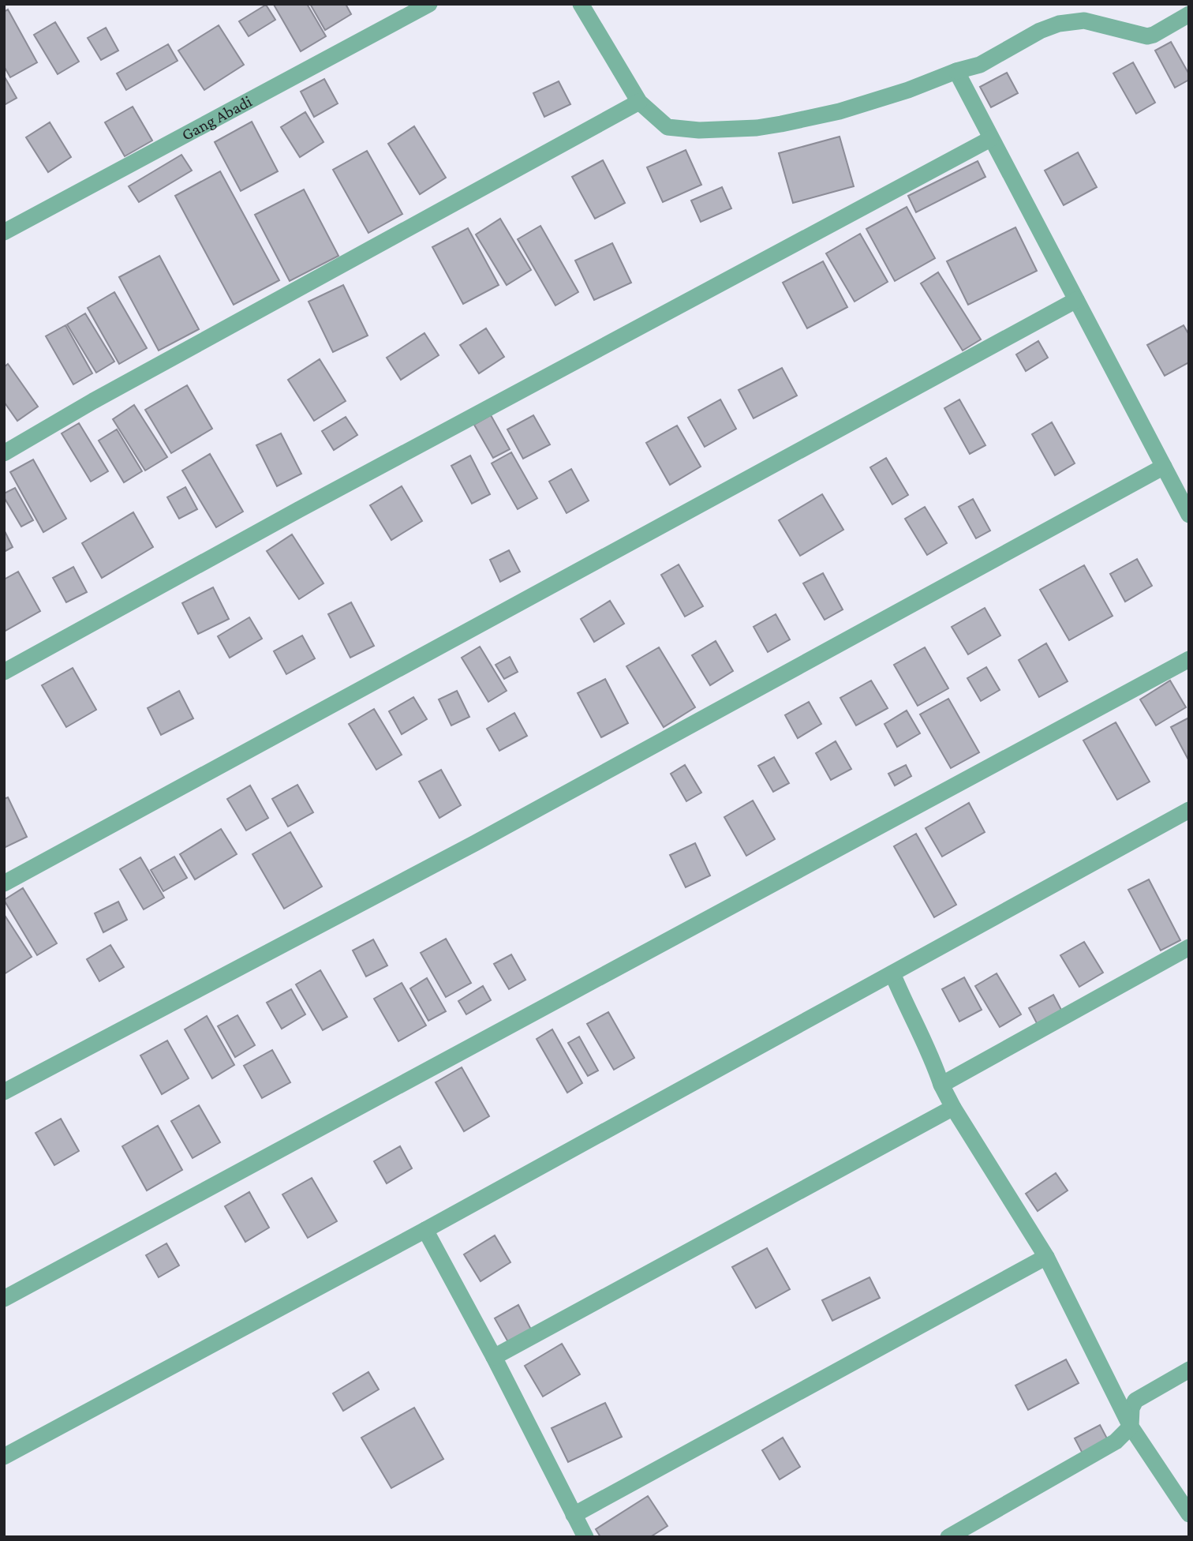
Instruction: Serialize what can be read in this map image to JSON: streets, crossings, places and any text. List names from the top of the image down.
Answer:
{
  "streets": {
    "street": ["Gang Abadi"]
  }
}
